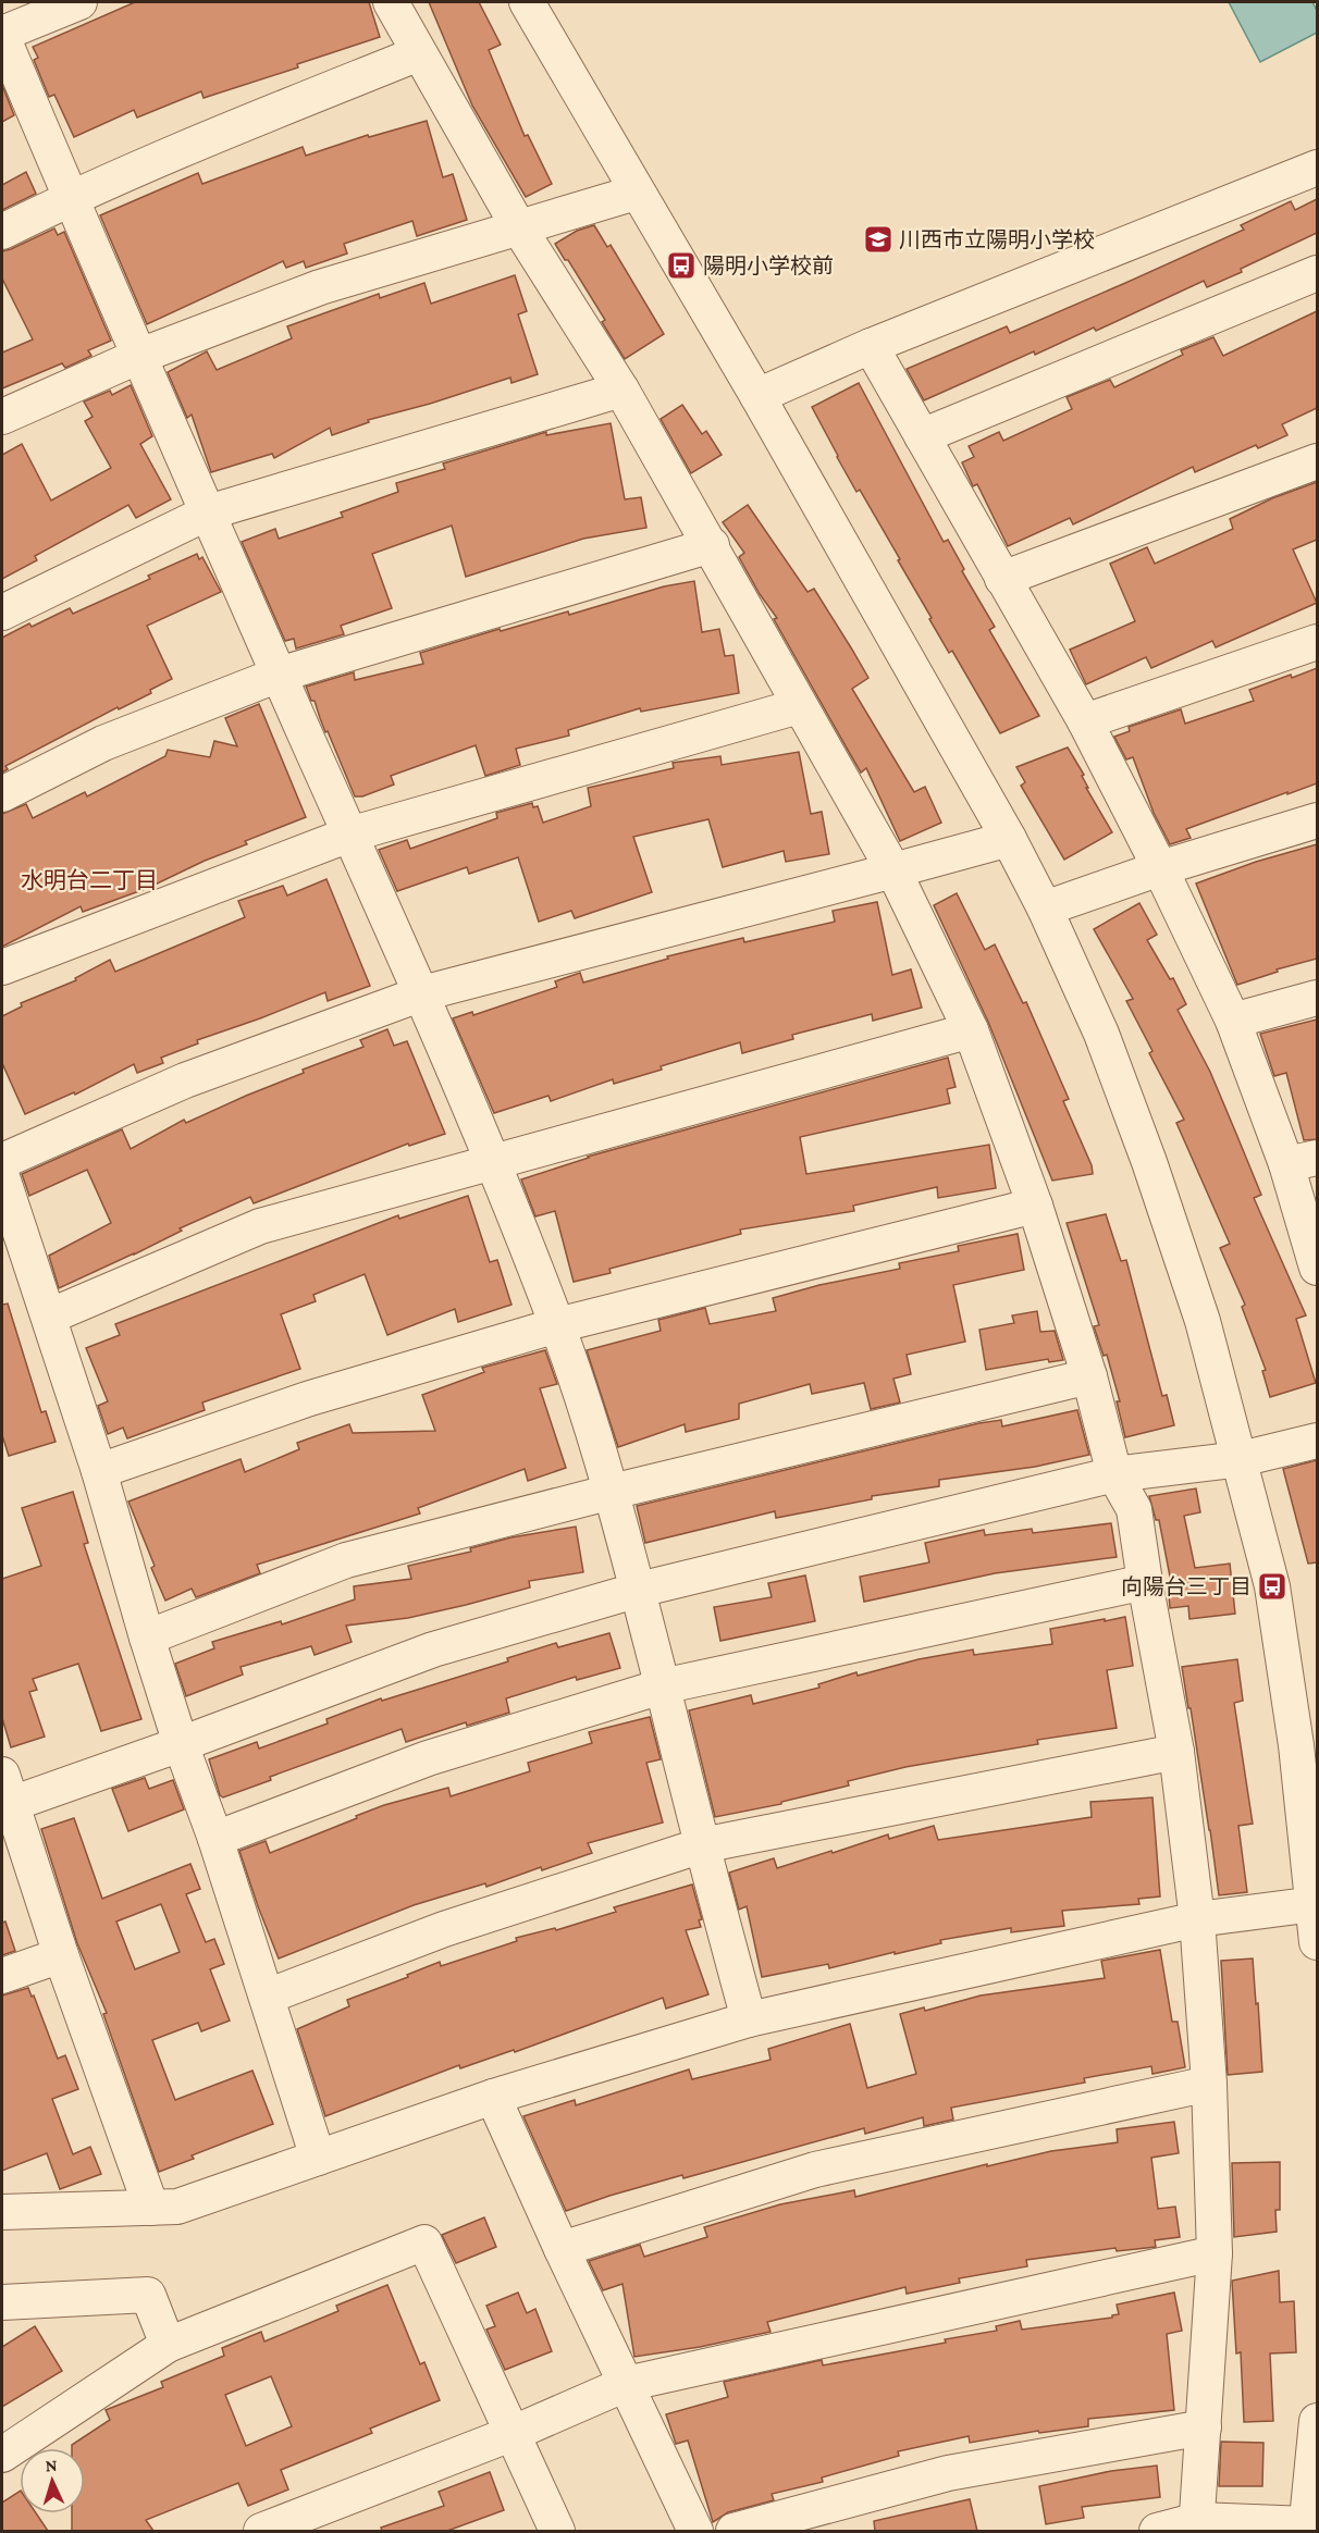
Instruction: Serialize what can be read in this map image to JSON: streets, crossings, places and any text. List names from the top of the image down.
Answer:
{
  "districts": ["水明台二丁目"],
  "places": {
    "school or university": ["川西市立陽明小学校"],
    "bus stop": ["陽明小学校前", "向陽台三丁目"]
  },
  "north": "top"
}
